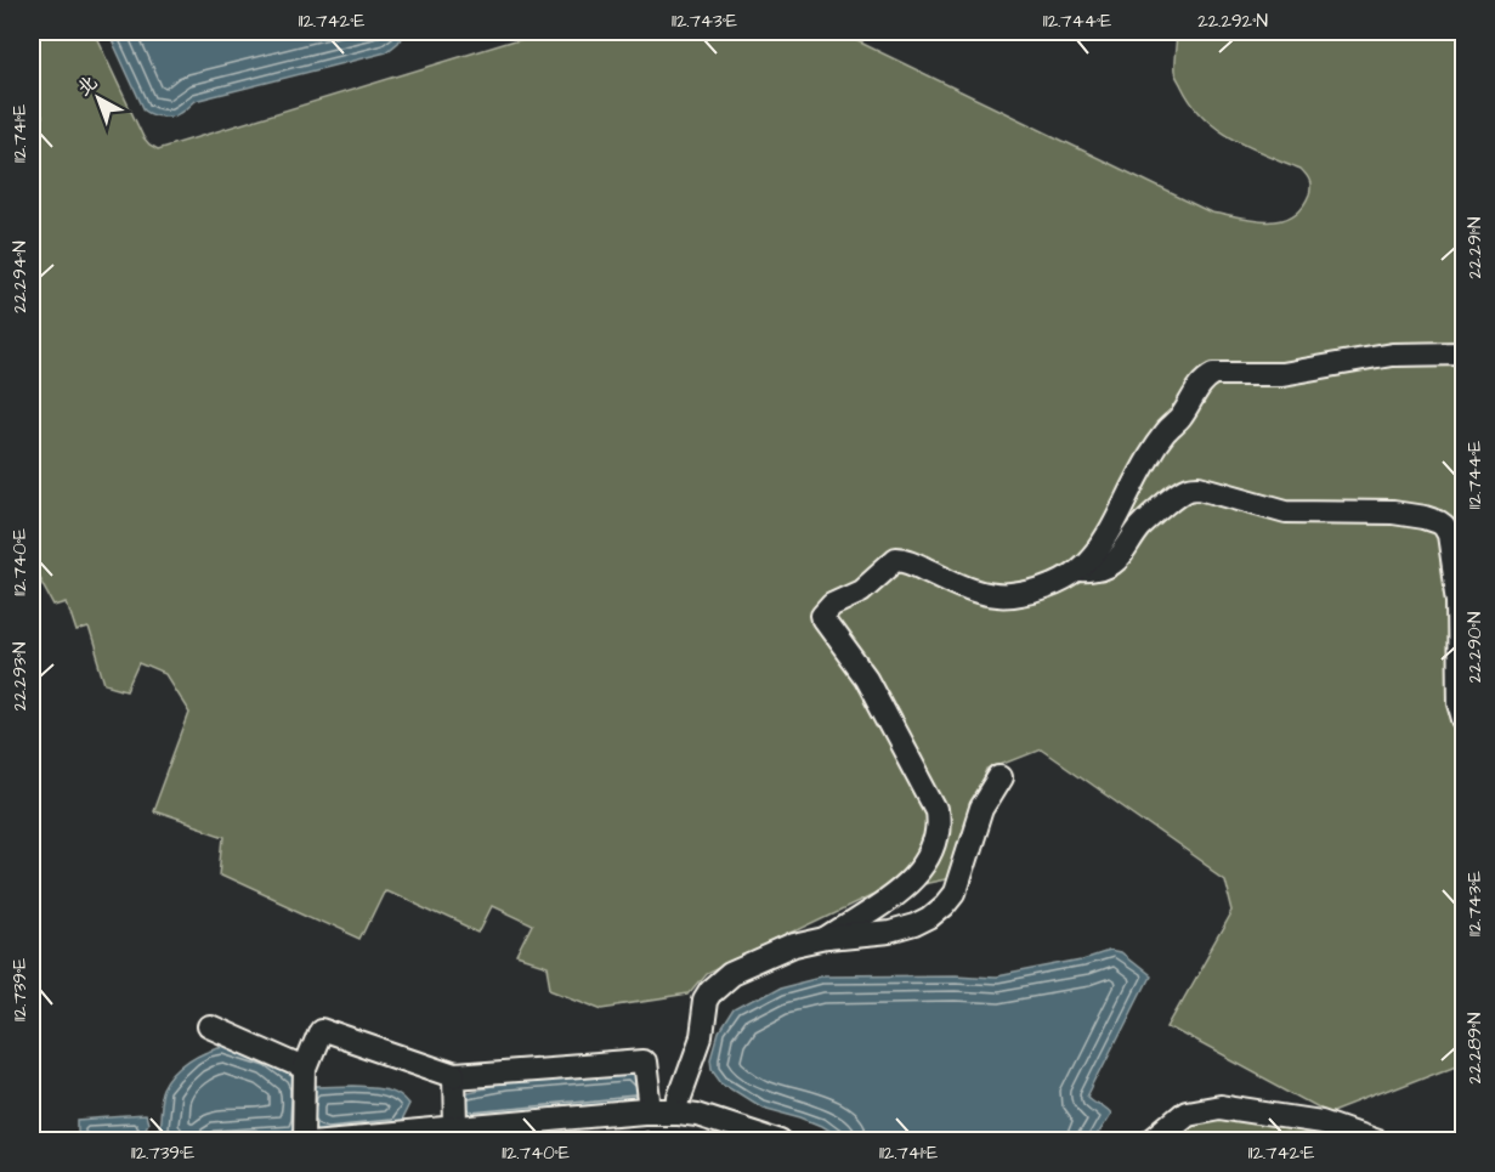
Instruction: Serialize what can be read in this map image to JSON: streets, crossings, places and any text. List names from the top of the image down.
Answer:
{
  "north": "top left",
  "coordinates": [
    "112.742°E",
    "112.743°E",
    "112.744°E",
    "22.292°N",
    "112.741°E",
    "22.291°N",
    "22.294°N",
    "112.740°E",
    "22.290°N",
    "22.293°N",
    "112.739°E",
    "22.289°N"
  ]
}
